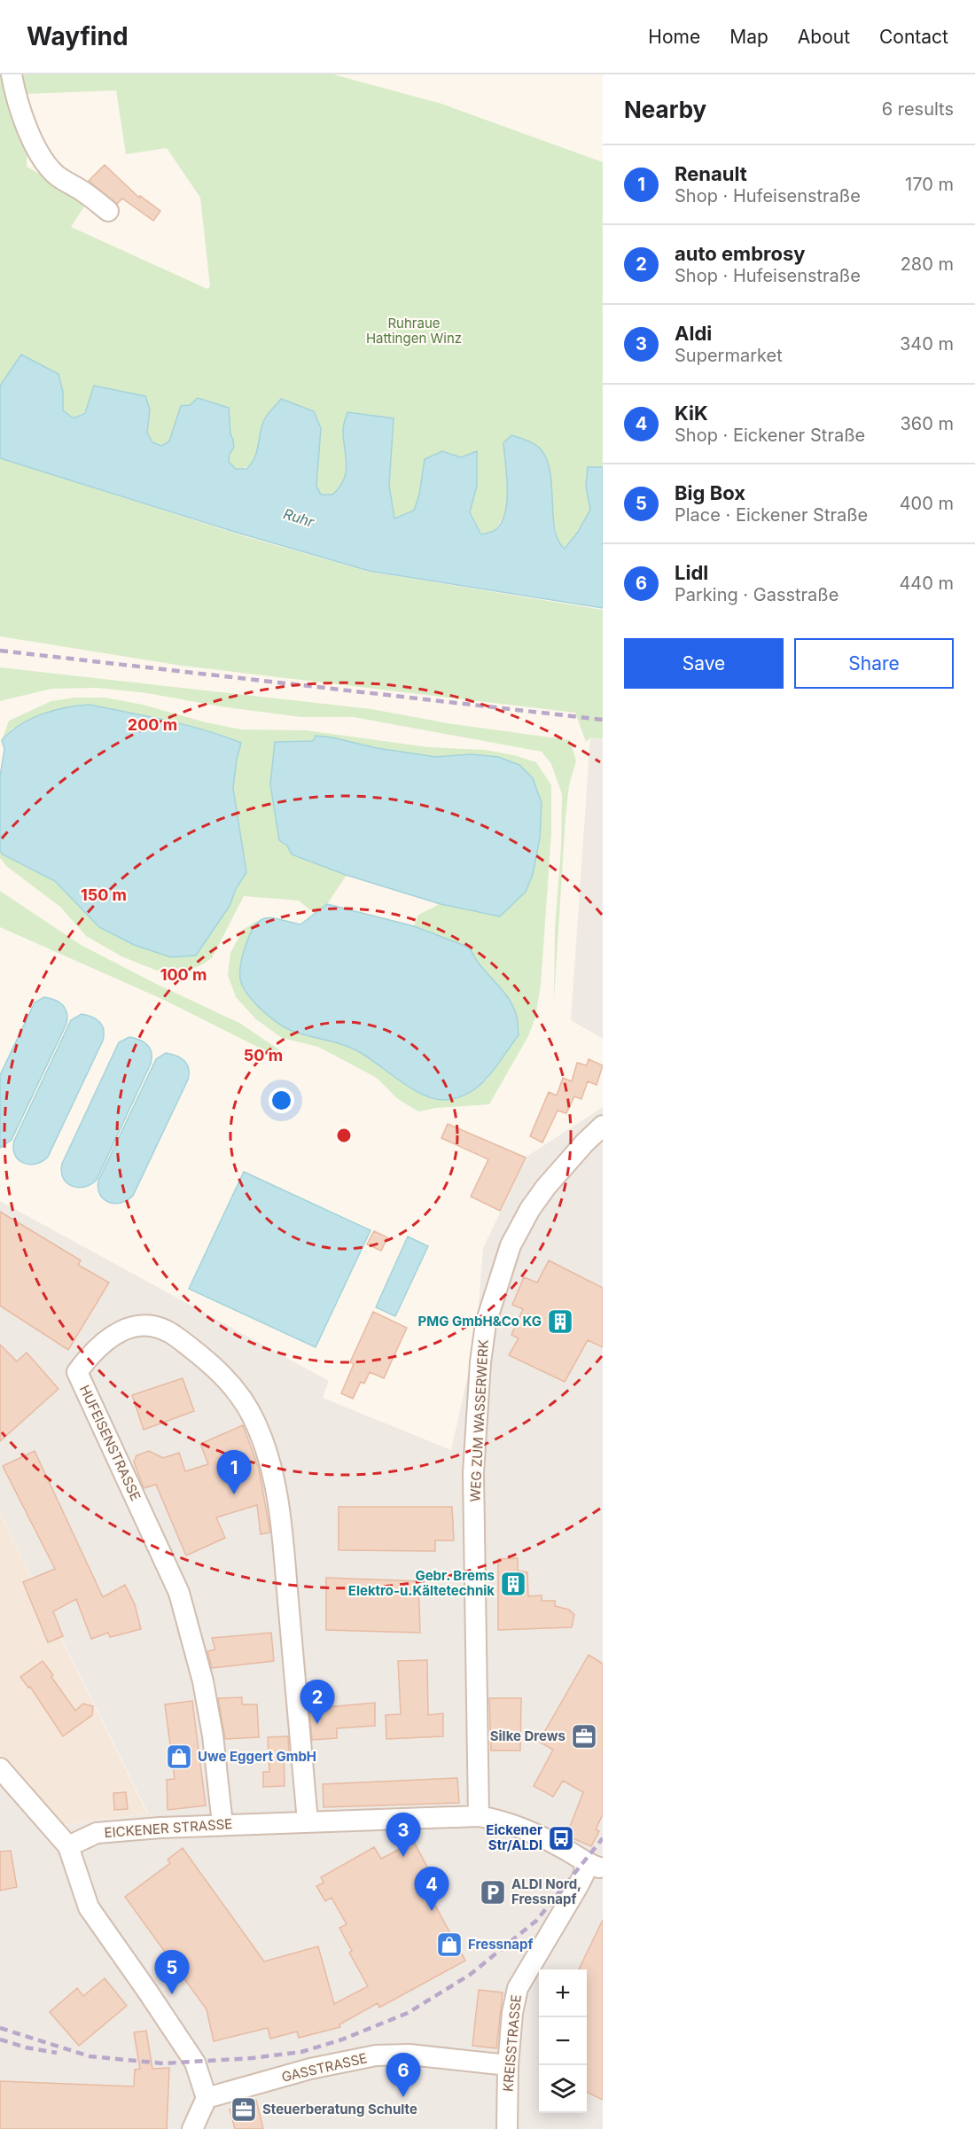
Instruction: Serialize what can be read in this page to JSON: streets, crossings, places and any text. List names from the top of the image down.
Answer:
{
  "streets": {
    "street": [
      "WEG ZUM WASSERWERK",
      "HUFEISENSTRASSE",
      "EICKENER STRASSE",
      "KREISSTRASSE",
      "GASSTRASSE"
    ]
  },
  "crossings": [
    ["WEG ZUM WASSERWERK", "EICKENER STRASSE"],
    ["HUFEISENSTRASSE", "EICKENER STRASSE"],
    ["EICKENER STRASSE", "KREISSTRASSE"],
    ["KREISSTRASSE", "GASSTRASSE"]
  ],
  "water": ["Ruhr"],
  "parks": ["Ruhraue Hattingen Winz"],
  "places": {
    "building": ["PMG GmbH&Co KG", "Gebr. Brems Elektro-u.Kältetechnik"],
    "office": ["Silke Drews", "Steuerberatung Schulte"],
    "shop": ["Uwe Eggert GmbH", "Fressnapf"],
    "bus stop": ["Eickener Str/ALDI"],
    "parking": ["ALDI Nord, Fressnapf"]
  },
  "page": {
    "header": "Wayfind",
    "nav": [
      "Home",
      "Map",
      "About",
      "Contact"
    ],
    "heading": ["Nearby", "6 results"],
    "list": [
      {
        "mark": "1",
        "name": "Renault",
        "note": "Shop · Hufeisenstraße",
        "value": "170 m"
      },
      {
        "mark": "2",
        "name": "auto embrosy",
        "note": "Shop · Hufeisenstraße",
        "value": "280 m"
      },
      {
        "mark": "3",
        "name": "Aldi",
        "note": "Supermarket",
        "value": "340 m"
      },
      {
        "mark": "4",
        "name": "KiK",
        "note": "Shop · Eickener Straße",
        "value": "360 m"
      },
      {
        "mark": "5",
        "name": "Big Box",
        "note": "Place · Eickener Straße",
        "value": "400 m"
      },
      {
        "mark": "6",
        "name": "Lidl",
        "note": "Parking · Gasstraße",
        "value": "440 m"
      }
    ],
    "buttons": ["Save", "Share"],
    "pins": [
      "1",
      "2",
      "3",
      "4",
      "5",
      "6"
    ],
    "map_buttons": ["+", "−"]
  },
  "rings": [
    "200 m",
    "150 m",
    "100 m",
    "50 m"
  ]
}
